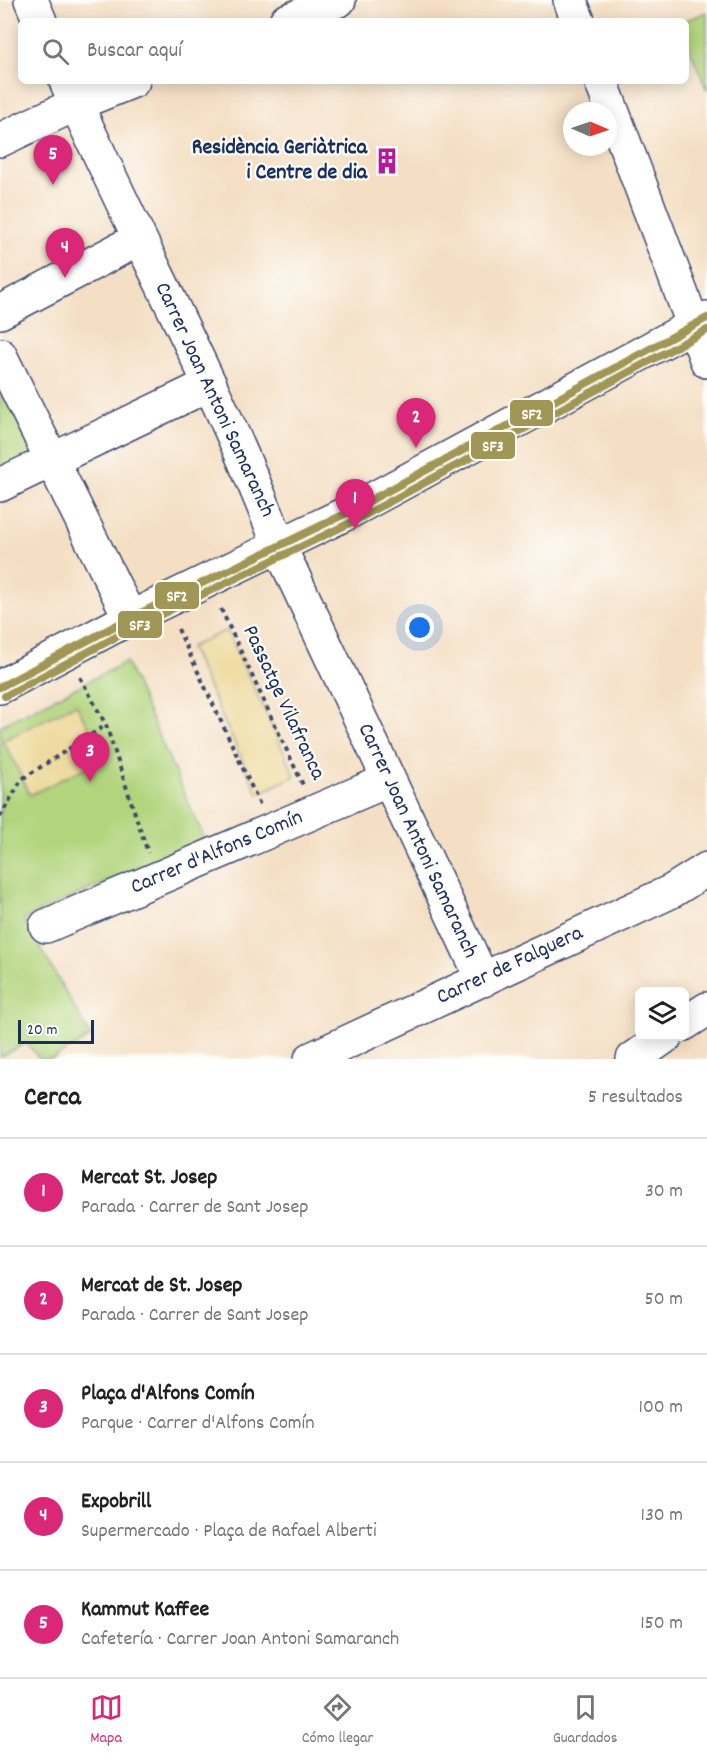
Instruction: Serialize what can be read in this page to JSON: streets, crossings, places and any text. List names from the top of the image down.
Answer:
{
  "streets": {
    "street": ["Carrer Joan Antoni Samaranch", "Carrer d'Alfons Comín", "Carrer de Falguera"],
    "path": ["Passatge Vilafranca"]
  },
  "crossings": [
    ["Carrer Joan Antoni Samaranch", "Carrer d'Alfons Comín"],
    ["Carrer Joan Antoni Samaranch", "Carrer de Falguera"],
    ["Passatge Vilafranca", "Carrer d'Alfons Comín"]
  ],
  "places": {
    "building": ["Residència Geriàtrica i Centre de dia"]
  },
  "lines": ["transit line SF2", "transit line SF3"],
  "scale_bar": "20 m",
  "north": "right",
  "page": {
    "search": "Buscar aquí",
    "pins": [
      "5",
      "4",
      "2",
      "1",
      "3"
    ],
    "scale": "20 m",
    "heading": ["Cerca", "5 resultados"],
    "list": [
      {
        "mark": "1",
        "name": "Mercat St. Josep",
        "note": "Parada · Carrer de Sant Josep",
        "value": "30 m"
      },
      {
        "mark": "2",
        "name": "Mercat de St. Josep",
        "note": "Parada · Carrer de Sant Josep",
        "value": "50 m"
      },
      {
        "mark": "3",
        "name": "Plaça d'Alfons Comín",
        "note": "Parque · Carrer d'Alfons Comín",
        "value": "100 m"
      },
      {
        "mark": "4",
        "name": "Expobrill",
        "note": "Supermercado · Plaça de Rafael Alberti",
        "value": "130 m"
      },
      {
        "mark": "5",
        "name": "Kammut Kaffee",
        "note": "Cafetería · Carrer Joan Antoni Samaranch",
        "value": "150 m"
      }
    ],
    "nav": ["Mapa", "Cómo llegar", "Guardados"]
  }
}
